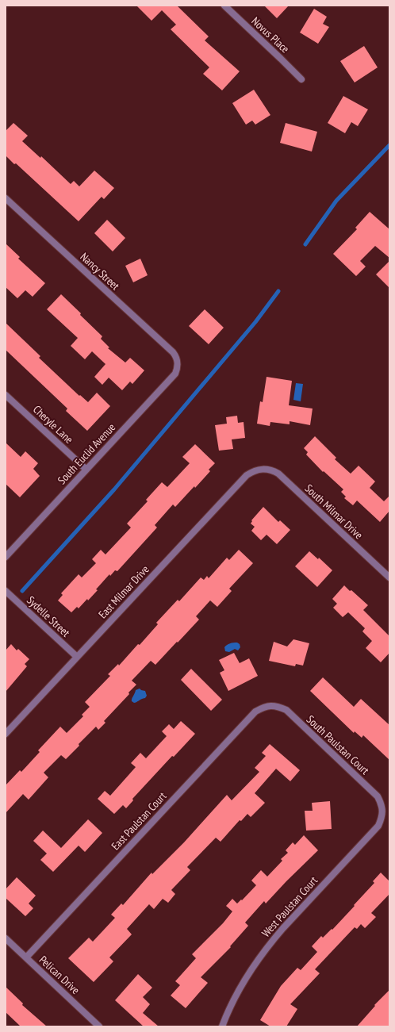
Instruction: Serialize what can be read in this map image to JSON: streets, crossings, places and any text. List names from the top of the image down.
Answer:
{
  "streets": {
    "street": [
      "Novus Place",
      "Nancy Street",
      "Cheryle Lane",
      "South Euclid Avenue",
      "South Milmar Drive",
      "East Milmar Drive",
      "Sydelle Street",
      "South Paulstan Court",
      "East Paulstan Court",
      "West Paulstan Court",
      "Pelican Drive"
    ]
  },
  "crossings": [
    ["Nancy Street", "South Euclid Avenue"],
    ["Cheryle Lane", "South Euclid Avenue"],
    ["South Milmar Drive", "East Milmar Drive"],
    ["East Milmar Drive", "Sydelle Street"],
    ["South Paulstan Court", "East Paulstan Court"],
    ["South Paulstan Court", "West Paulstan Court"],
    ["East Paulstan Court", "Pelican Drive"]
  ]
}
